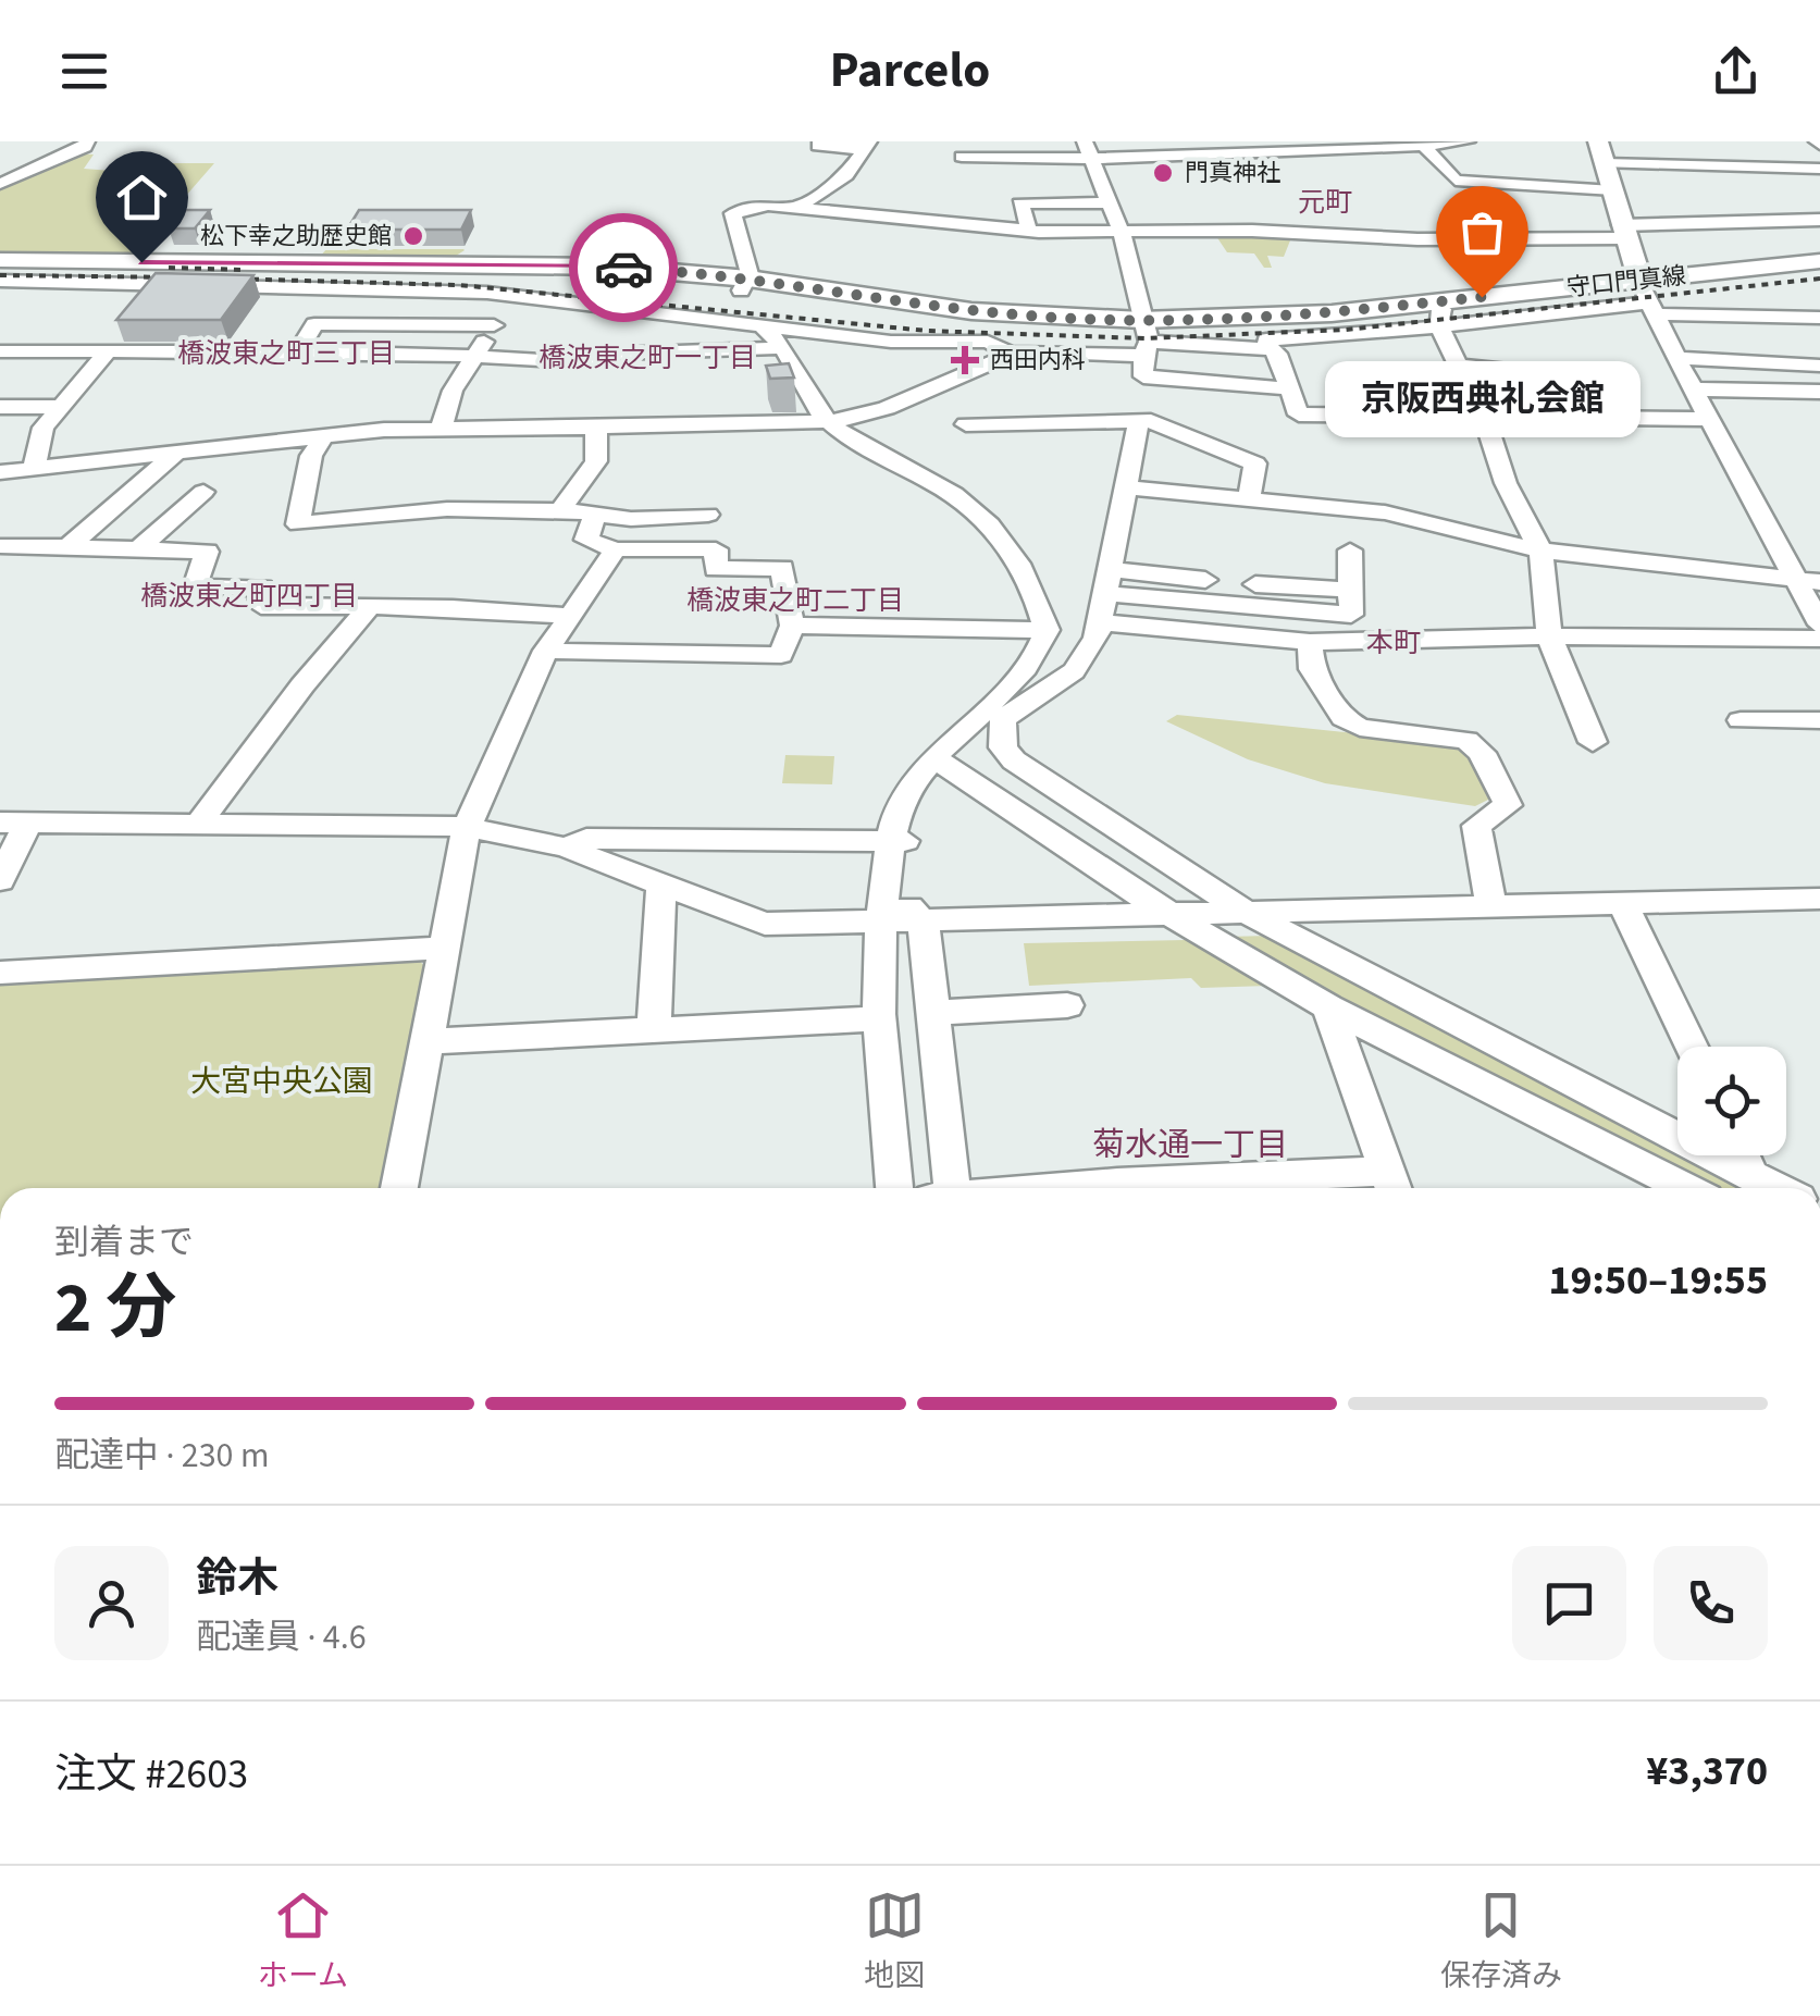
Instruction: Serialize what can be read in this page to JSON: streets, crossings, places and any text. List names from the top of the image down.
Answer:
{
  "streets": {
    "main road": ["守口門真線"]
  },
  "districts": [
    "元町",
    "橋波東之町三丁目",
    "橋波東之町一丁目",
    "橋波東之町四丁目",
    "橋波東之町二丁目",
    "本町",
    "菊水通一丁目"
  ],
  "parks": ["大宮中央公園"],
  "places": {
    "other": ["門真神社", "松下幸之助歴史館", "京阪西典礼会館"],
    "health": ["西田内科"]
  },
  "page": {
    "header": "Parcelo",
    "bubble": "京阪西典礼会館",
    "heading": ["2 分", "到着まで", "19:50–19:55"],
    "panel": [
      "鈴木",
      "配達員 · 4.6",
      "注文 #2603",
      "¥3,370"
    ],
    "bar": "配達中 · 230 m",
    "tabs": ["ホーム", "地図", "保存済み"]
  }
}
